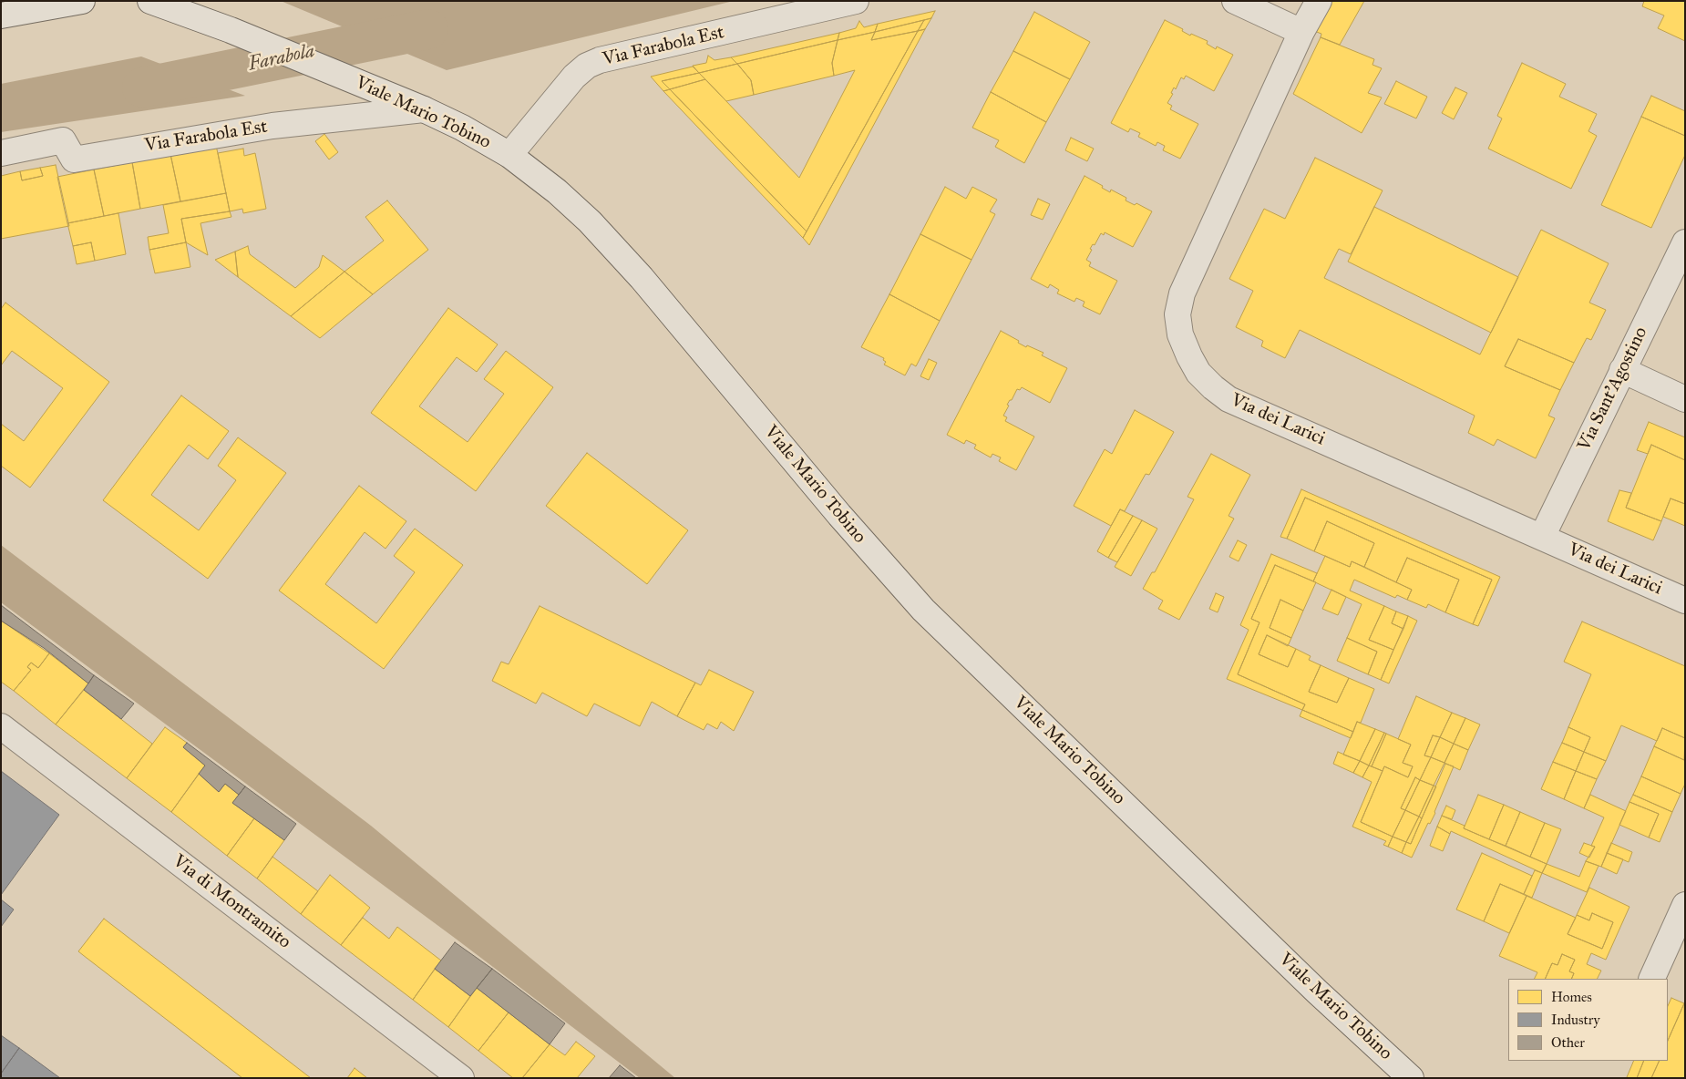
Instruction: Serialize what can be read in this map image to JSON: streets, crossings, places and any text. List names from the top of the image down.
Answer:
{
  "streets": {
    "street": [
      "Via Farabola Est",
      "Viale Mario Tobino",
      "Via Sant'Agostino",
      "Via dei Larici",
      "Via di Montramito"
    ]
  },
  "crossings": [
    ["Via Farabola Est", "Viale Mario Tobino"],
    ["Via Sant'Agostino", "Via dei Larici"]
  ],
  "water": ["Farabola"],
  "legend": ["Homes", "Industry", "Other"]
}
